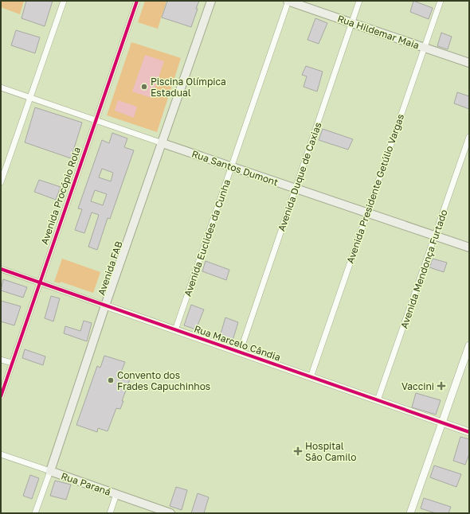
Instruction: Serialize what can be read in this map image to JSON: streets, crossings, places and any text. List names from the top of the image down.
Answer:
{
  "streets": {
    "main road": [
      "Rua Hildemar Maia",
      "Rua Santos Dumont",
      "Avenida FAB",
      "Rua Paraná"
    ],
    "street": [
      "Avenida Duque de Caxias",
      "Avenida Presidente Getúlio Vargas",
      "Avenida Procópio Rola",
      "Avenida Euclides da Cunha",
      "Avenida Mendonça Furtado",
      "Rua Marcelo Cândia"
    ]
  },
  "crossings": [
    ["Rua Hildemar Maia", "Avenida Duque de Caxias"],
    ["Rua Hildemar Maia", "Avenida Presidente Getúlio Vargas"],
    ["Rua Hildemar Maia", "Avenida Euclides da Cunha"],
    ["Rua Santos Dumont", "Avenida Duque de Caxias"],
    ["Rua Santos Dumont", "Avenida Presidente Getúlio Vargas"],
    ["Rua Santos Dumont", "Avenida Procópio Rola"],
    ["Rua Santos Dumont", "Avenida Euclides da Cunha"],
    ["Rua Santos Dumont", "Avenida FAB"],
    ["Rua Santos Dumont", "Avenida Mendonça Furtado"],
    ["Avenida Duque de Caxias", "Rua Marcelo Cândia"],
    ["Avenida Presidente Getúlio Vargas", "Rua Marcelo Cândia"],
    ["Avenida Procópio Rola", "Rua Marcelo Cândia"],
    ["Avenida Euclides da Cunha", "Rua Marcelo Cândia"],
    ["Avenida FAB", "Rua Marcelo Cândia"],
    ["Avenida FAB", "Rua Paraná"],
    ["Avenida Mendonça Furtado", "Rua Marcelo Cândia"]
  ],
  "places": {
    "other": ["Piscina Olímpica Estadual", "Convento dos Frades Capuchinhos"],
    "health": ["Vaccini", "Hospital São Camilo"]
  }
}
